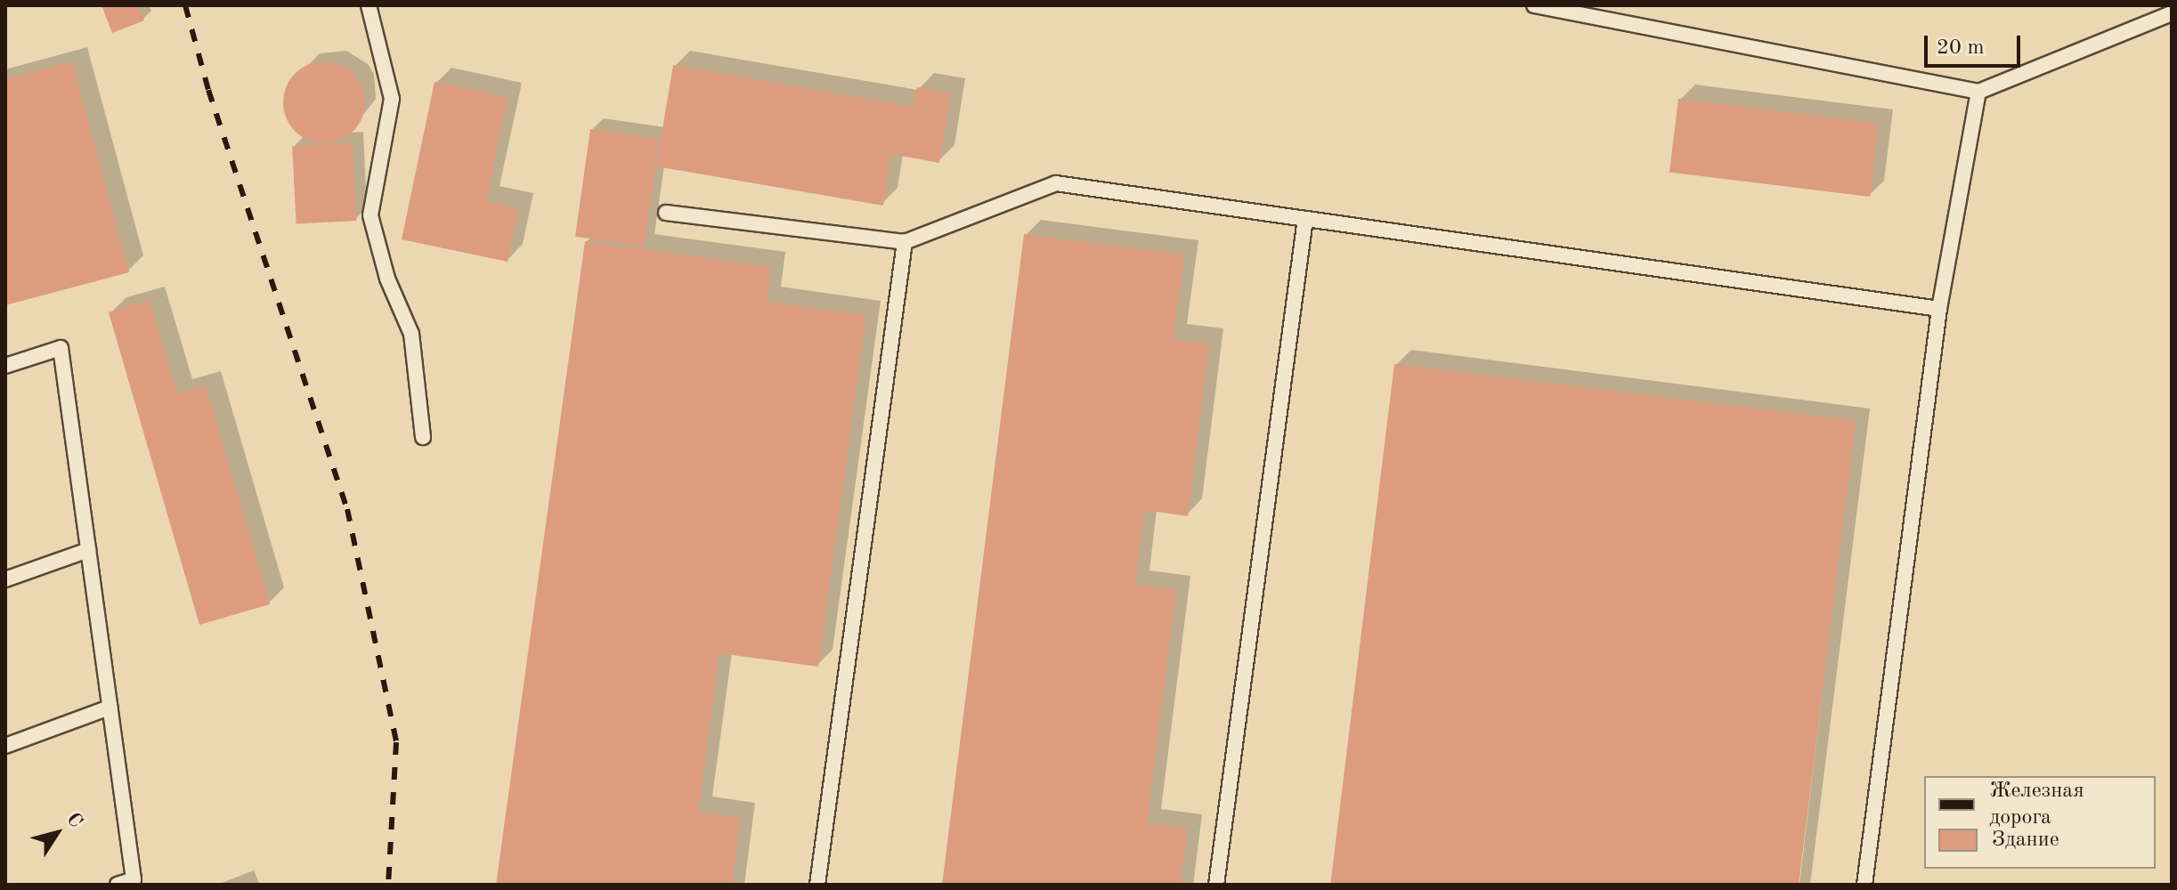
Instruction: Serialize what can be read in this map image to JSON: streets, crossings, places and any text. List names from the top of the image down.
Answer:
{
  "legend": ["Железная дорога", "Здание"],
  "scale_bar": "20 m",
  "north": "top right"
}
